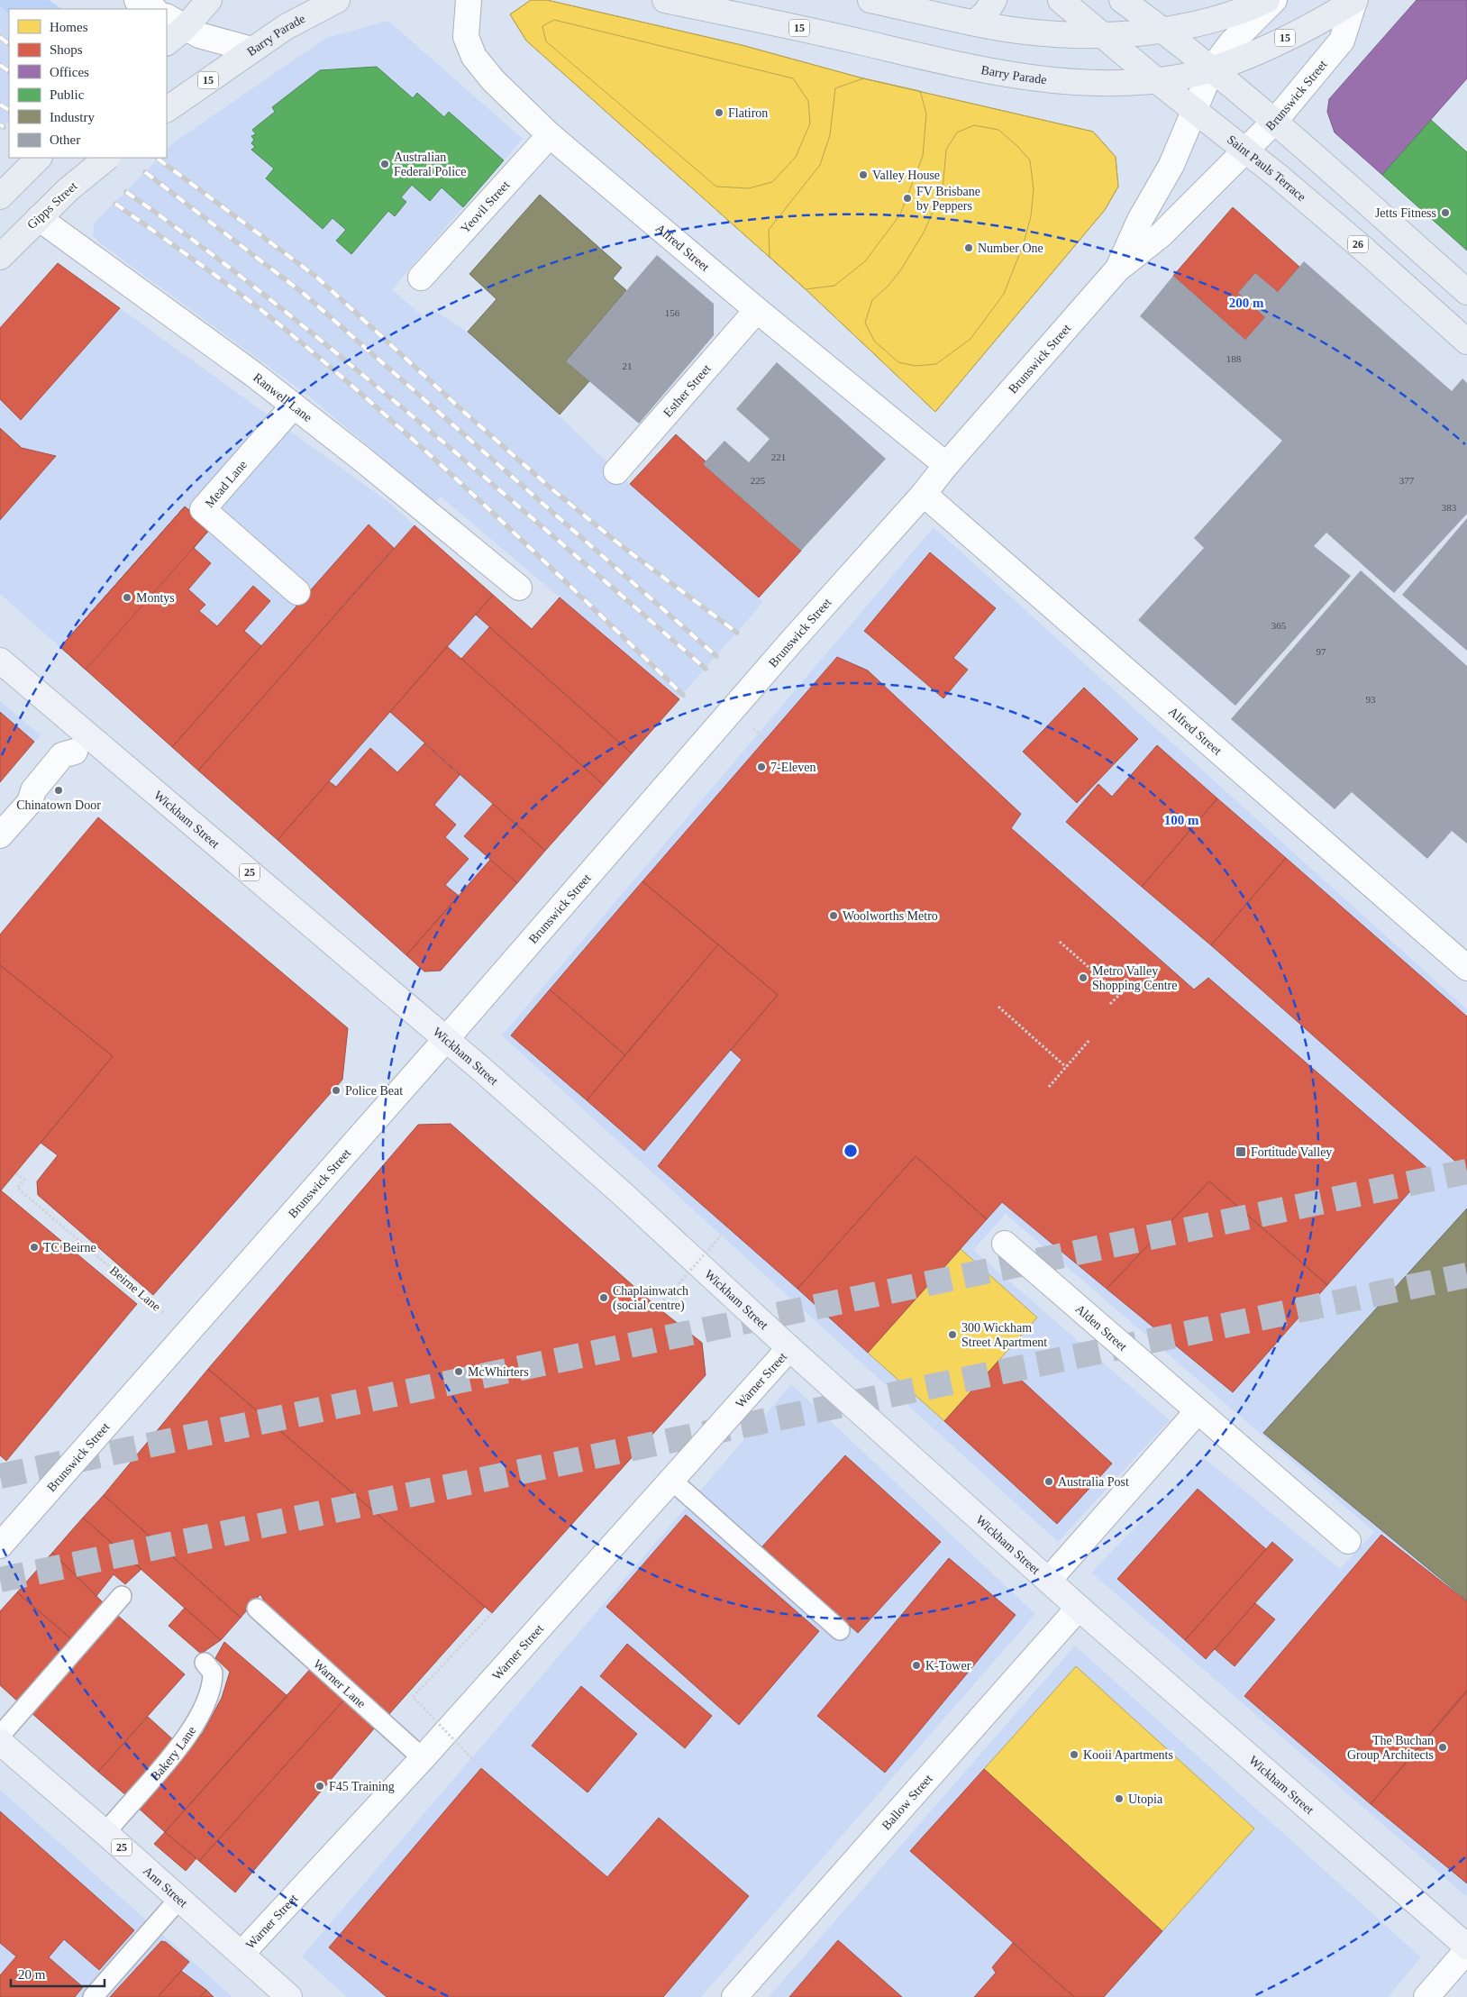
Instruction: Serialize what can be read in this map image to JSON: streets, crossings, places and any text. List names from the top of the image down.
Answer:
{
  "streets": {
    "highway": [
      "15",
      "Barry Parade",
      "Saint Pauls Terrace",
      "Gipps Street",
      "26"
    ],
    "main road": ["Wickham Street", "25", "Ann Street"],
    "street": [
      "Brunswick Street",
      "Yeovil Street",
      "Alfred Street",
      "Esther Street",
      "Ranwell Lane",
      "Mead Lane",
      "Alden Street",
      "Warner Street",
      "Ballow Street"
    ],
    "lane": ["Warner Lane", "Bakery Lane"],
    "path": ["Beirne Lane"]
  },
  "crossings": [
    ["15", "Barry Parade"],
    ["Barry Parade", "Brunswick Street"],
    ["Barry Parade", "Saint Pauls Terrace"],
    ["Brunswick Street", "Saint Pauls Terrace"],
    ["Brunswick Street", "Alfred Street"],
    ["Brunswick Street", "Wickham Street"],
    ["Brunswick Street", "Beirne Lane"],
    ["Gipps Street", "Ranwell Lane"],
    ["Yeovil Street", "Alfred Street"],
    ["Alfred Street", "Esther Street"],
    ["Ranwell Lane", "Mead Lane"],
    ["Wickham Street", "Warner Street"],
    ["Wickham Street", "Ballow Street"],
    ["Warner Street", "Warner Lane"],
    ["Warner Street", "Ann Street"],
    ["Bakery Lane", "Ann Street"]
  ],
  "places": {
    "other": [
      "Flatiron",
      "Australian Federal Police",
      "Valley House",
      "FV Brisbane by Peppers",
      "Jetts Fitness",
      "Number One",
      "Montys",
      "7-Eleven",
      "Chinatown Door",
      "Woolworths Metro",
      "Metro Valley Shopping Centre",
      "Police Beat",
      "TC Beirne",
      "Chaplainwatch (social centre)",
      "300 Wickham Street Apartment",
      "McWhirters",
      "Australia Post",
      "K-Tower",
      "The Buchan Group Architects",
      "Kooii Apartments",
      "F45 Training",
      "Utopia"
    ],
    "transit": ["Fortitude Valley"]
  },
  "house_numbers": [
    "156",
    "188",
    "21",
    "221",
    "225",
    "377",
    "383",
    "365",
    "97",
    "93"
  ],
  "legend": [
    "Homes",
    "Shops",
    "Offices",
    "Public",
    "Industry",
    "Other"
  ],
  "scale_bar": "20 m",
  "rings": ["200 m", "100 m"]
}
